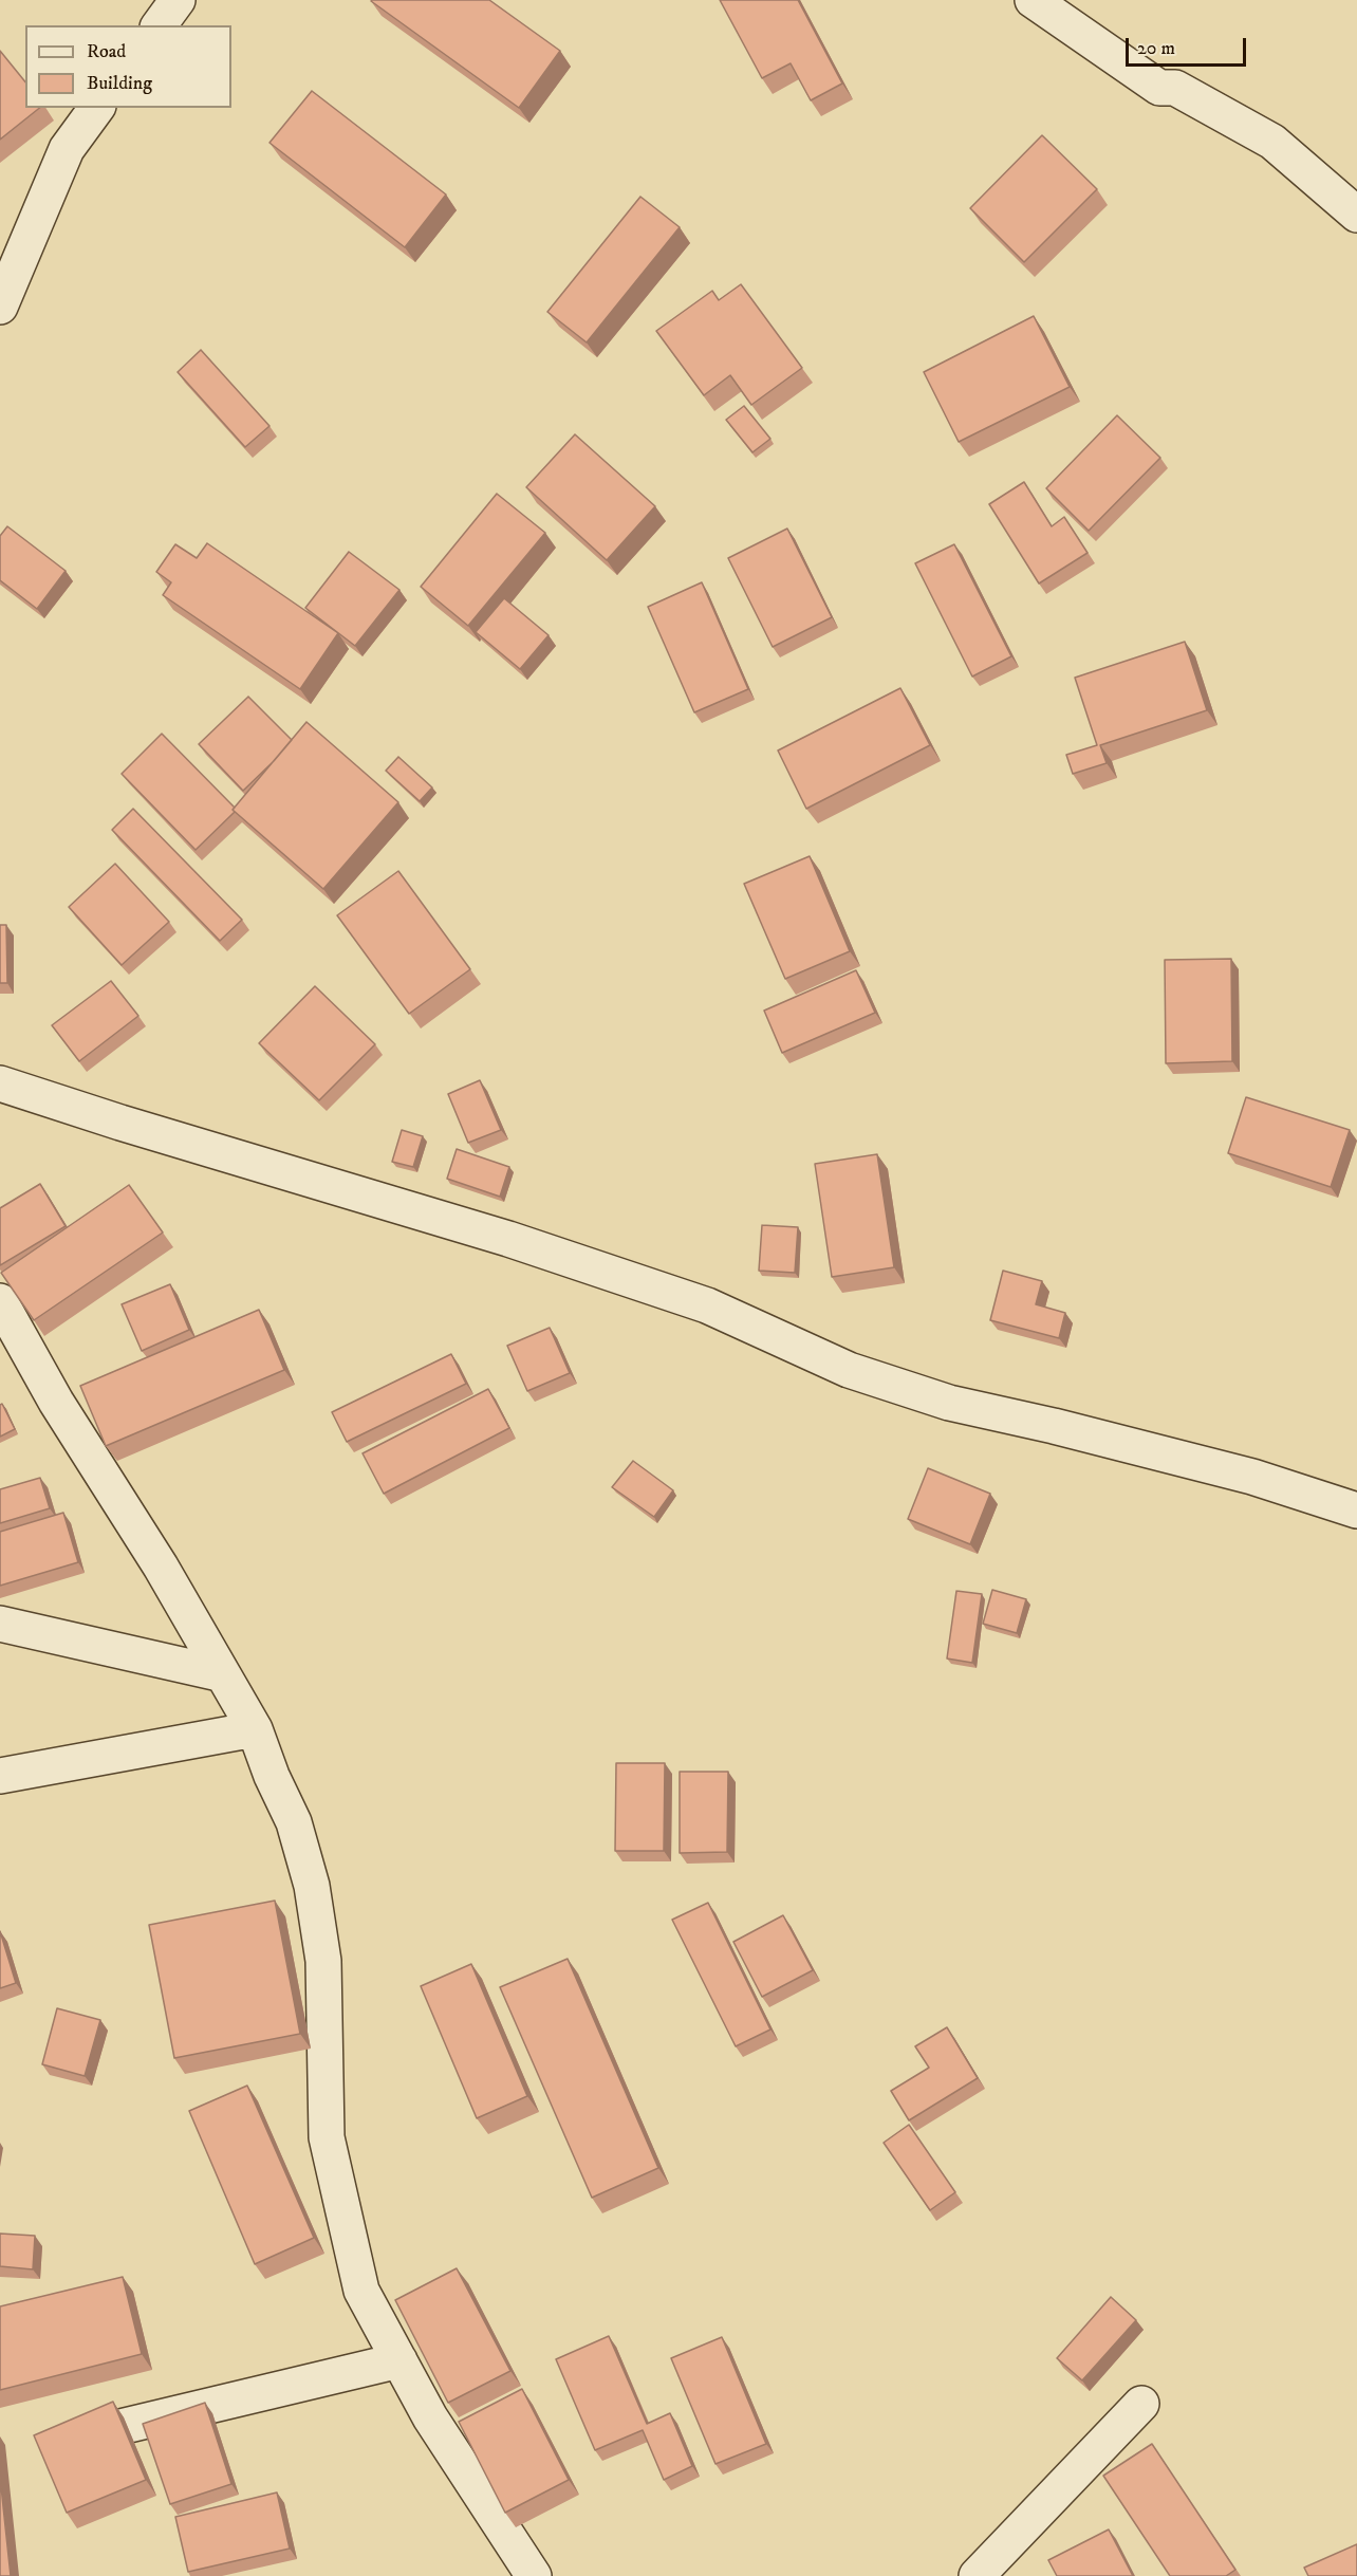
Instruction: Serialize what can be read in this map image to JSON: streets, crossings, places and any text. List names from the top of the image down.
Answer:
{
  "legend": ["Road", "Building"],
  "scale_bar": "20 m"
}
